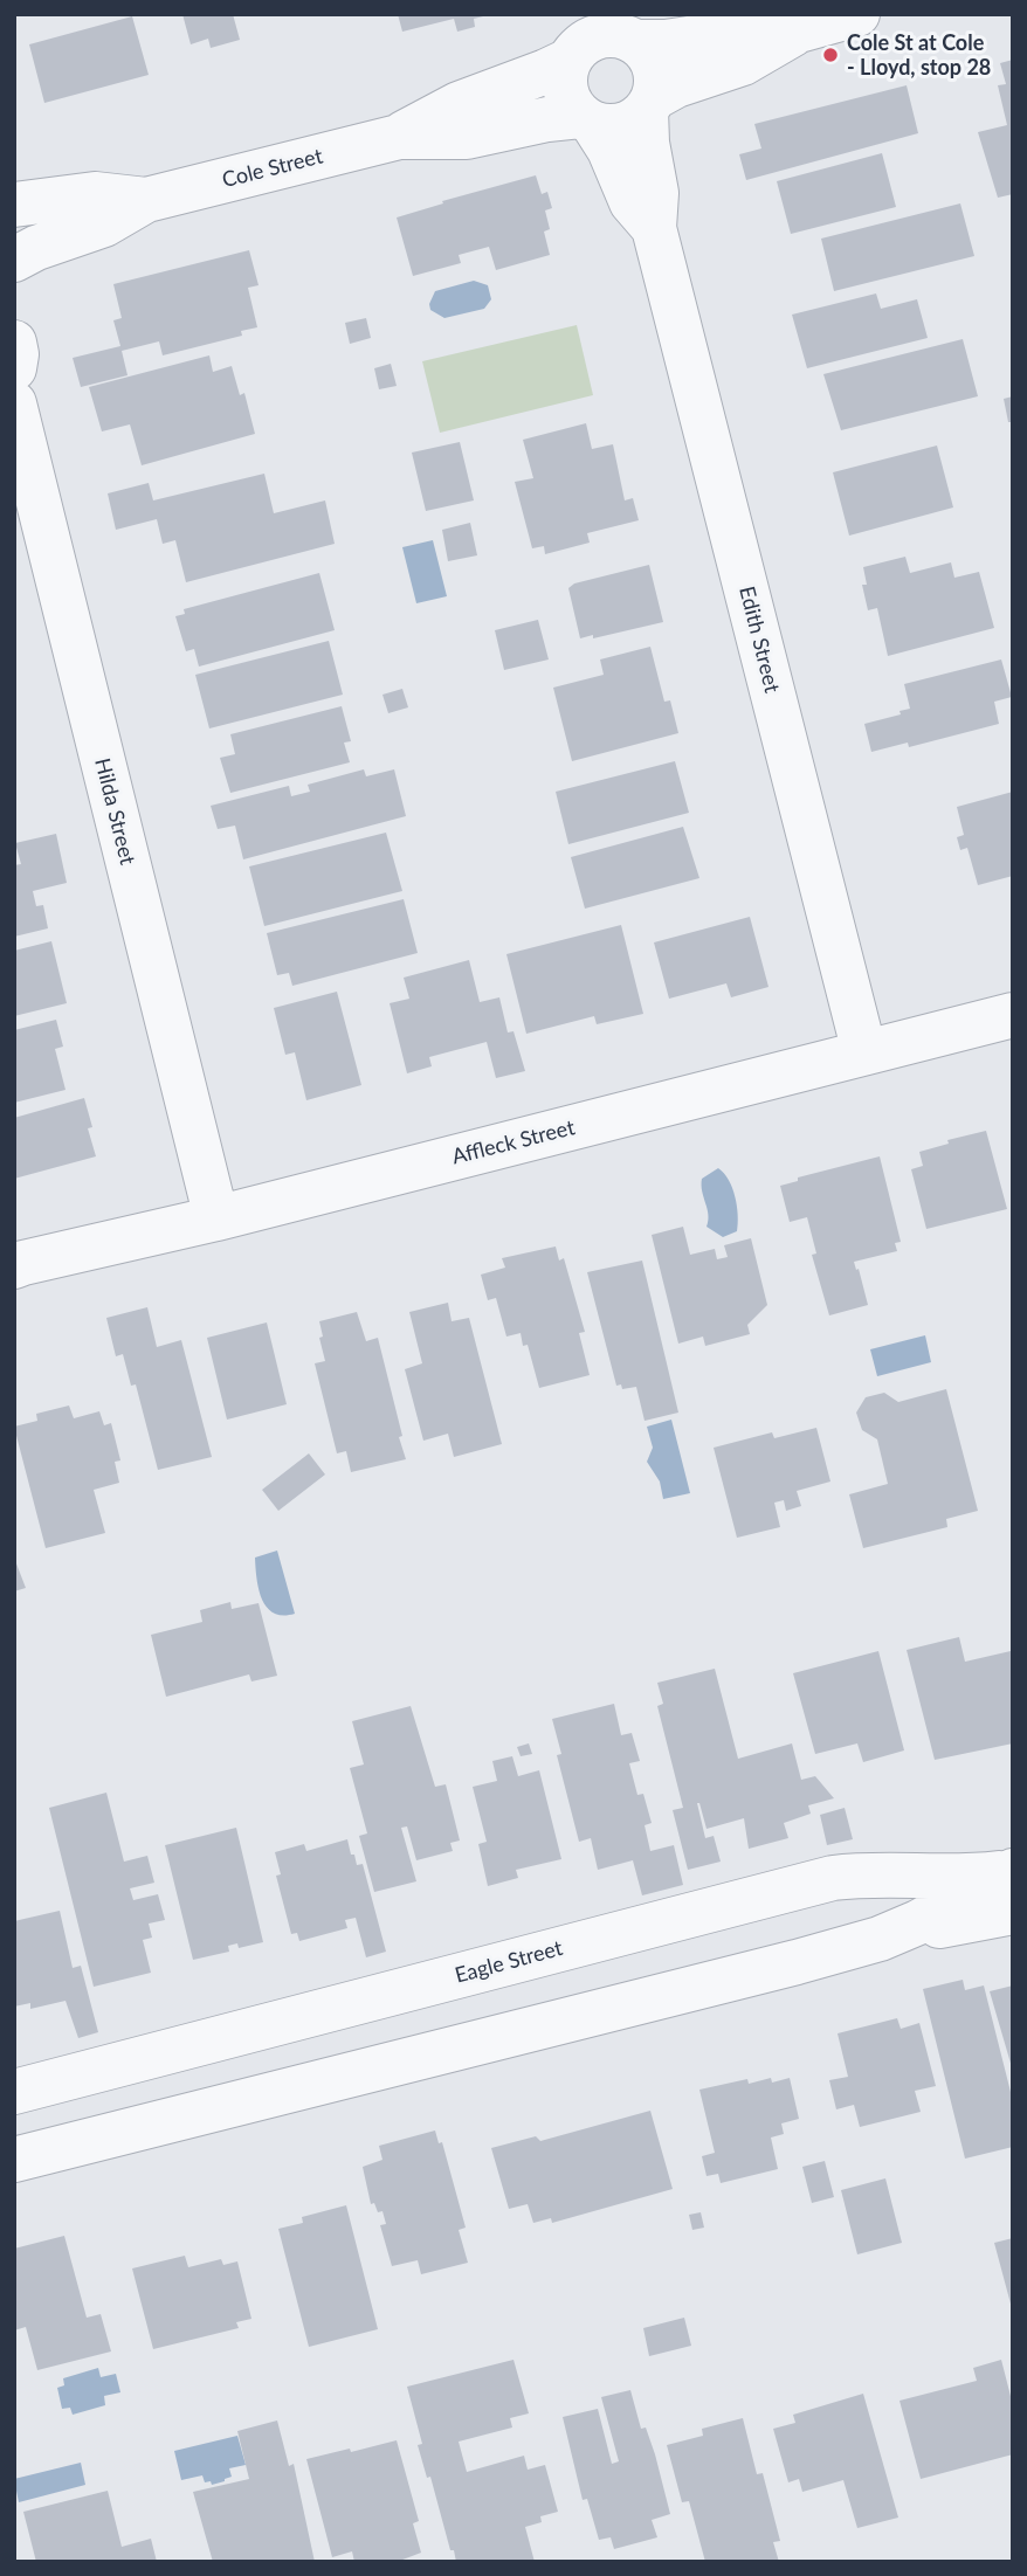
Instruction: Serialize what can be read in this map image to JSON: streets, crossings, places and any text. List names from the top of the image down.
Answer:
{
  "streets": {
    "street": [
      "Cole Street",
      "Edith Street",
      "Hilda Street",
      "Affleck Street",
      "Eagle Street"
    ]
  },
  "crossings": [
    ["Cole Street", "Edith Street"],
    ["Edith Street", "Affleck Street"],
    ["Hilda Street", "Affleck Street"]
  ],
  "places": ["Cole St at Cole - Lloyd, stop 28"]
}
